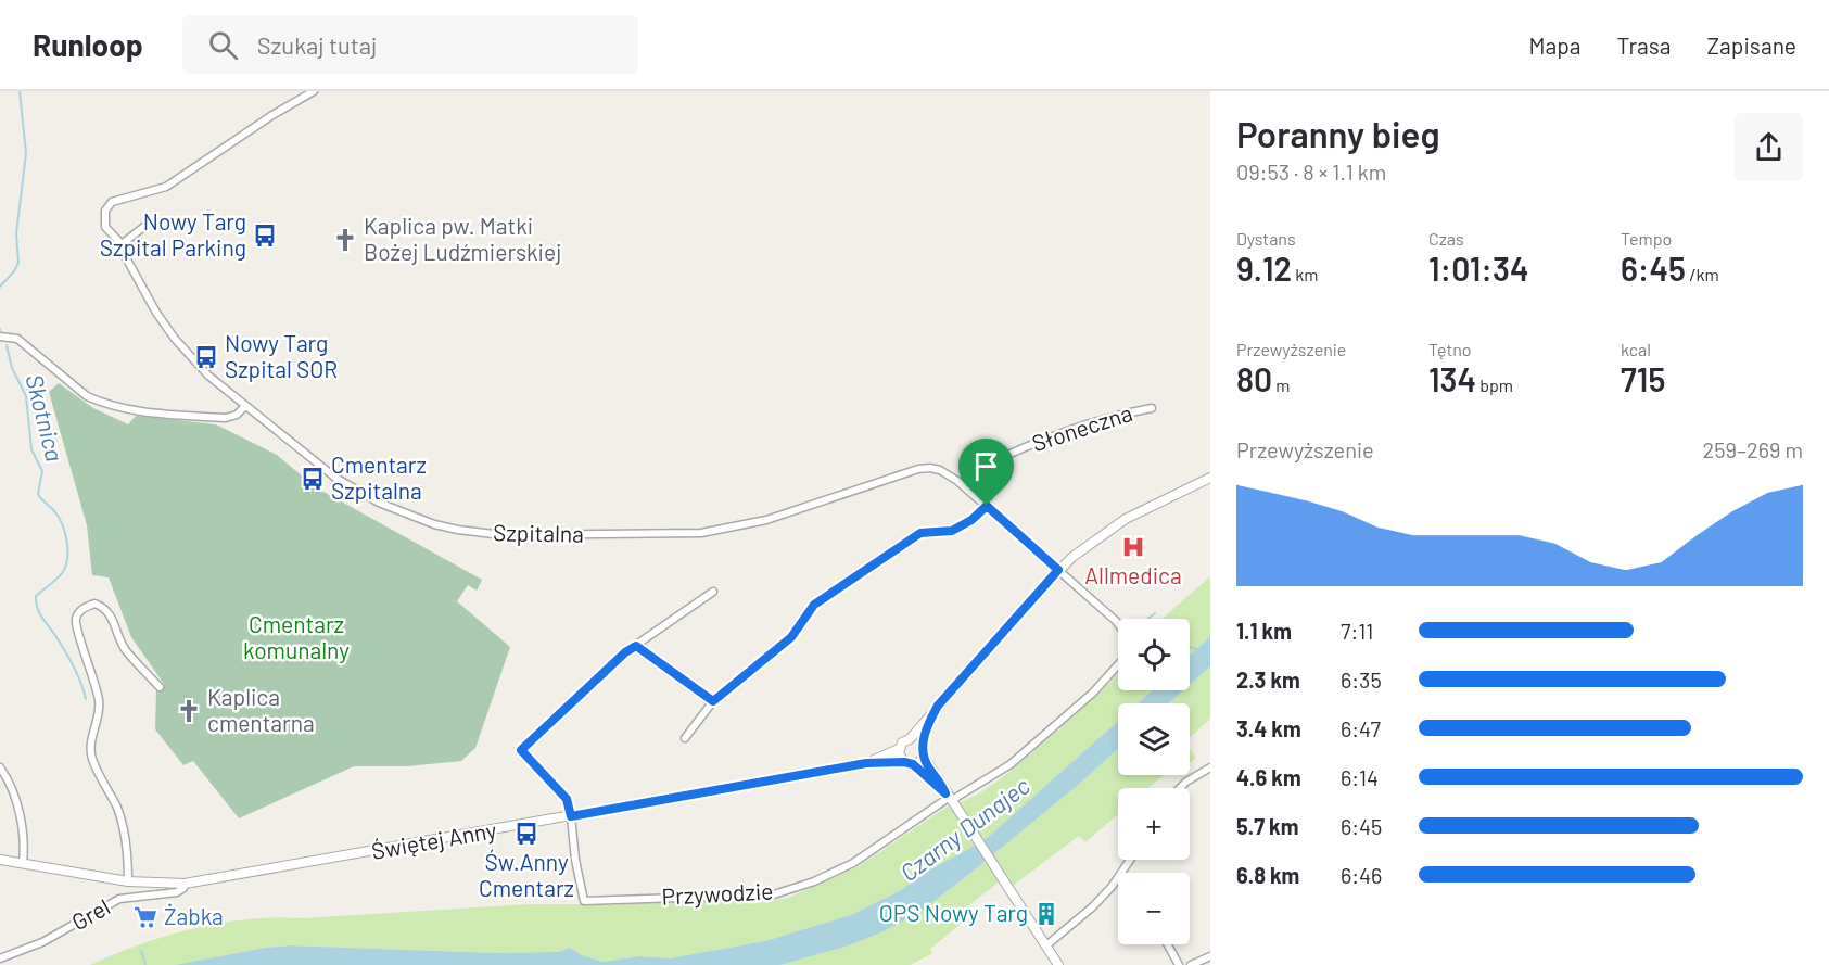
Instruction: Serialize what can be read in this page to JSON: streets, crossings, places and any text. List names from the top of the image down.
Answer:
{
  "streets": {
    "street": [
      "Słoneczna",
      "Szpitalna",
      "Świętej Anny",
      "Przywodzie",
      "Grel"
    ]
  },
  "crossings": [
    ["Słoneczna", "Szpitalna"],
    ["Świętej Anny", "Przywodzie"],
    ["Świętej Anny", "Grel"]
  ],
  "water": ["Skotnica", "Czarny Dunajec"],
  "parks": ["Cmentarz komunalny"],
  "places": {
    "bus stop": [
      "Nowy Targ Szpital Parking",
      "Nowy Targ Szpital SOR",
      "Cmentarz Szpitalna",
      "Św.Anny Cmentarz"
    ],
    "church": ["Kaplica pw. Matki Bożej Ludźmierskiej", "Kaplica cmentarna"],
    "hospital": ["Allmedica"],
    "building": ["OPS Nowy Targ"],
    "supermarket": ["Żabka"]
  },
  "page": {
    "header": "Runloop",
    "search": "Szukaj tutaj",
    "nav": ["Mapa", "Trasa", "Zapisane"],
    "heading": ["Poranny bieg", "09:53 · 8 × 1.1 km"],
    "stats": [
      ["Dystans", "9.12 km"],
      ["Czas", "1:01:34"],
      ["Tempo", "6:45 /km"],
      ["Przewyższenie", "80 m"],
      ["Tętno", "134 bpm"],
      ["kcal", "715"]
    ],
    "chart": ["Przewyższenie", "259–269 m"],
    "list": [
      {
        "name": "1.1 km",
        "note": "7:11"
      },
      {
        "name": "2.3 km",
        "note": "6:35"
      },
      {
        "name": "3.4 km",
        "note": "6:47"
      },
      {
        "name": "4.6 km",
        "note": "6:14"
      },
      {
        "name": "5.7 km",
        "note": "6:45"
      },
      {
        "name": "6.8 km",
        "note": "6:46"
      }
    ],
    "map_buttons": ["+", "−"]
  }
}
